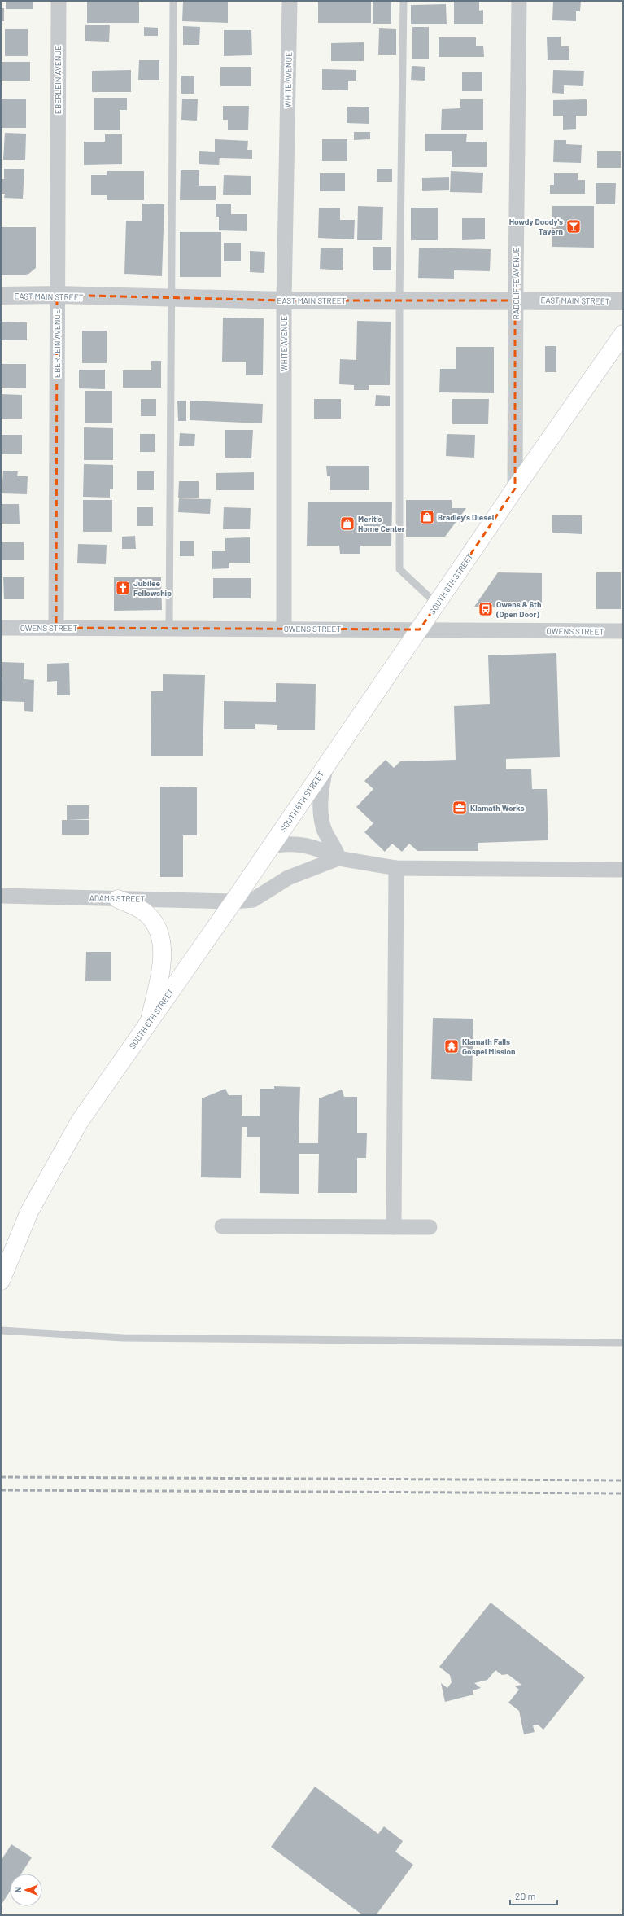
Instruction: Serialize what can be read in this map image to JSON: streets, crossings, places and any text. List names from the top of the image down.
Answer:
{
  "streets": {
    "main road": ["SOUTH 6TH STREET"],
    "street": [
      "EBERLEIN AVENUE",
      "WHITE AVENUE",
      "RADCLIFFE AVENUE",
      "EAST MAIN STREET",
      "OWENS STREET",
      "ADAMS STREET"
    ]
  },
  "crossings": [
    ["EBERLEIN AVENUE", "EAST MAIN STREET"],
    ["EBERLEIN AVENUE", "OWENS STREET"],
    ["WHITE AVENUE", "EAST MAIN STREET"],
    ["WHITE AVENUE", "OWENS STREET"],
    ["RADCLIFFE AVENUE", "EAST MAIN STREET"],
    ["RADCLIFFE AVENUE", "SOUTH 6TH STREET"],
    ["SOUTH 6TH STREET", "OWENS STREET"],
    ["SOUTH 6TH STREET", "ADAMS STREET"]
  ],
  "places": {
    "bar": ["Howdy Doody's Tavern"],
    "shop": ["Bradley's Diesel", "Merit's Home Center"],
    "church": ["Jubilee Fellowship"],
    "bus stop": ["Owens & 6th (Open Door)"],
    "office": ["Klamath Works"],
    "temple": ["Klamath Falls Gospel Mission"]
  },
  "scale_bar": "20 m",
  "north": "left"
}
